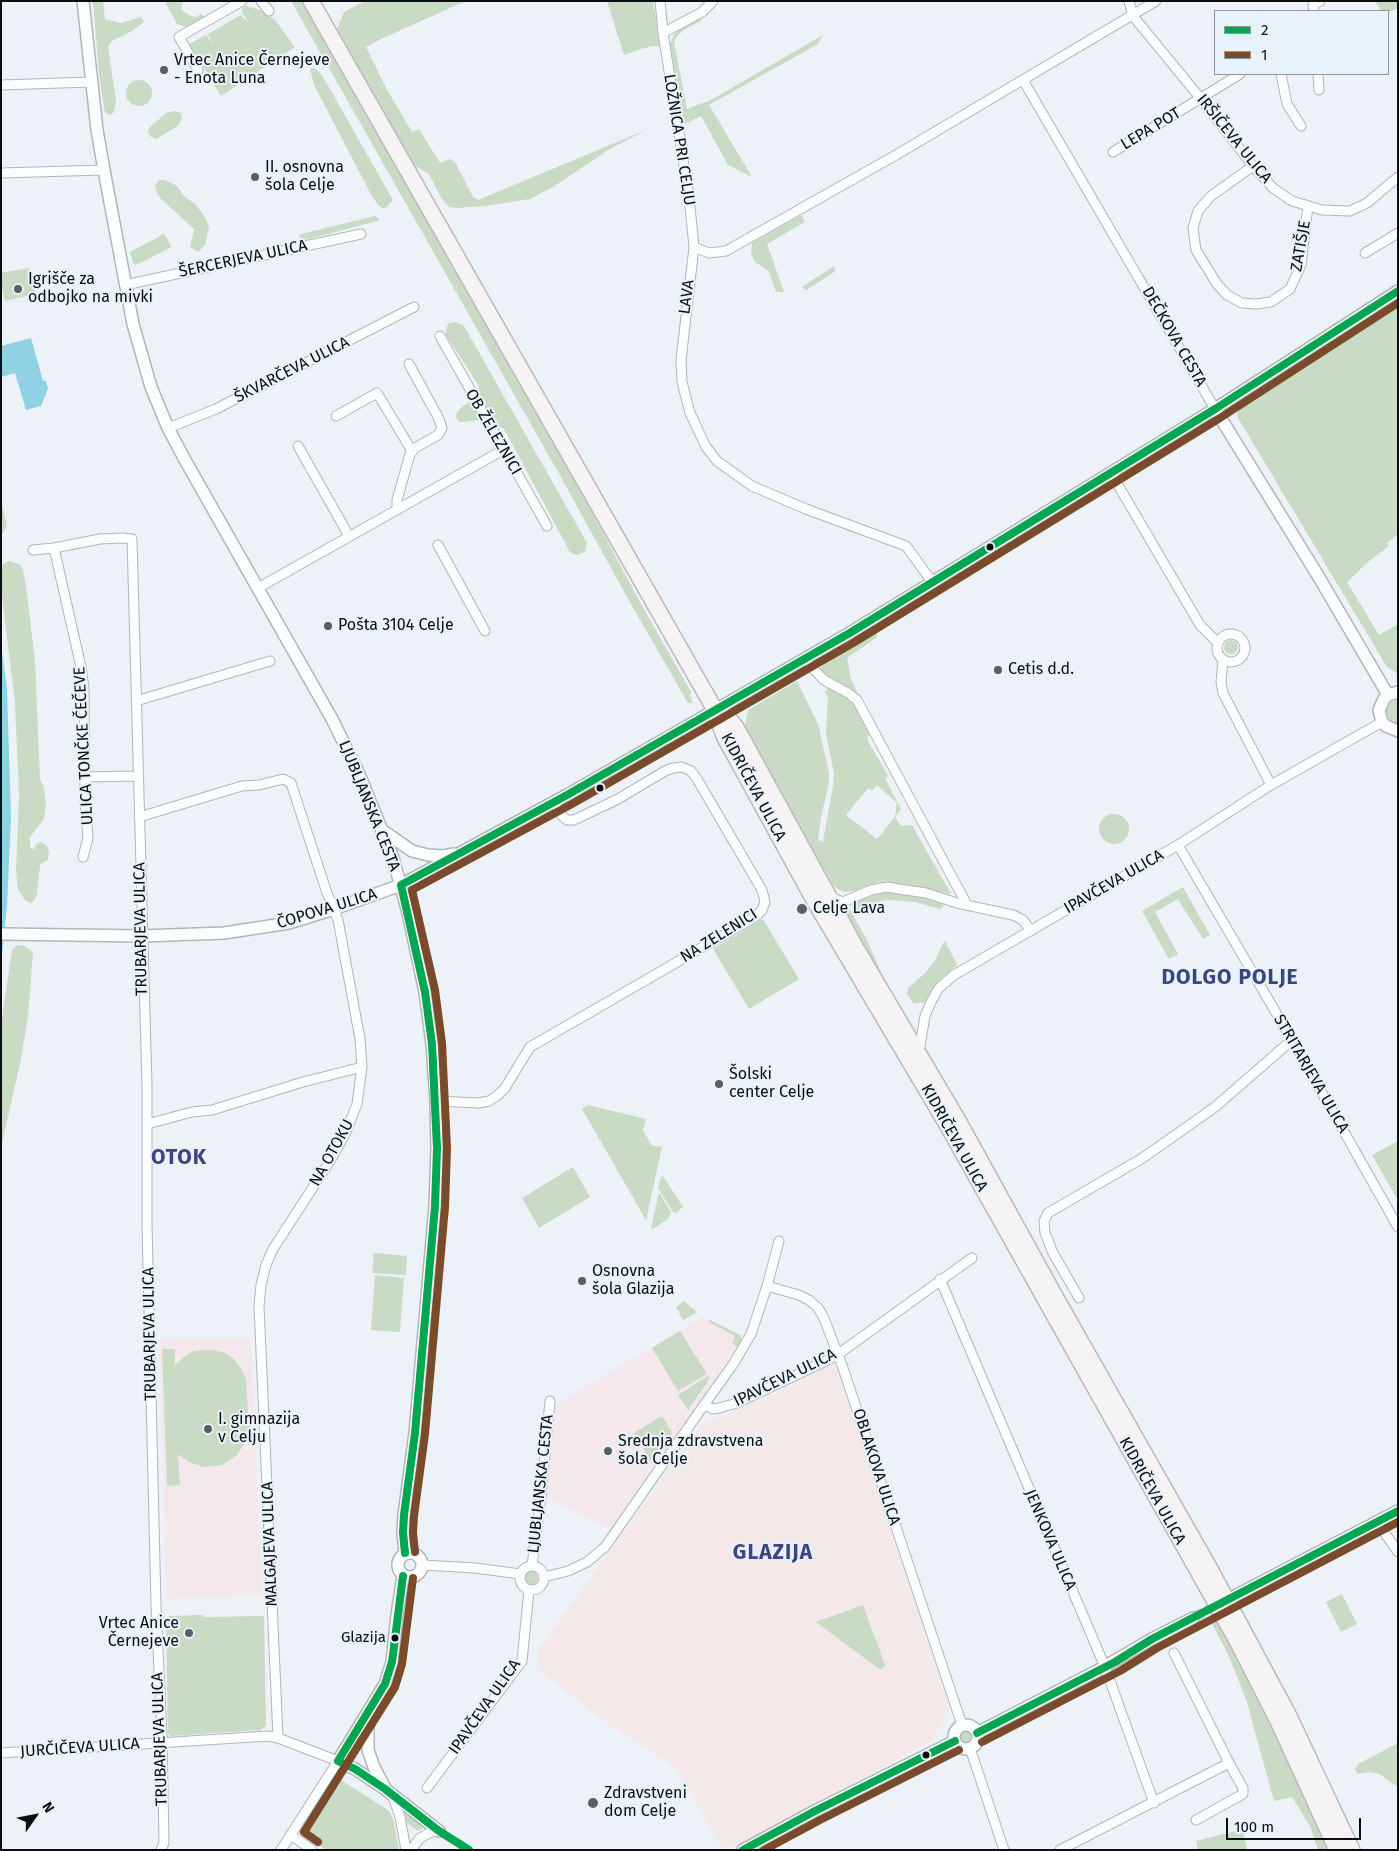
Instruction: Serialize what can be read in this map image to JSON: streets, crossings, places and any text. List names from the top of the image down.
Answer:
{
  "streets": {
    "main road": ["KIDRIČEVA ULICA"],
    "street": [
      "LEPA POT",
      "IRŠIČEVA ULICA",
      "LOŽNICA PRI CELJU",
      "ZATIŠJE",
      "ŠERCERJEVA ULICA",
      "LAVA",
      "DEČKOVA CESTA",
      "ŠKVARČEVA ULICA",
      "OB ŽELEZNICI",
      "ULICA TONČKE ČEČEVE",
      "LJUBLJANSKA CESTA",
      "IPAVČEVA ULICA",
      "ČOPOVA ULICA",
      "TRUBARJEVA ULICA",
      "NA ZELENICI",
      "STRITARJEVA ULICA",
      "NA OTOKU",
      "OBLAKOVA ULICA",
      "JENKOVA ULICA",
      "MALGAJEVA ULICA",
      "JURČIČEVA ULICA"
    ]
  },
  "crossings": [
    ["LEPA POT", "IRŠIČEVA ULICA"],
    ["IRŠIČEVA ULICA", "ZATIŠJE"],
    ["LOŽNICA PRI CELJU", "LAVA"],
    ["ŠERCERJEVA ULICA", "LJUBLJANSKA CESTA"],
    ["LAVA", "ČOPOVA ULICA"],
    ["DEČKOVA CESTA", "ČOPOVA ULICA"],
    ["ŠKVARČEVA ULICA", "LJUBLJANSKA CESTA"],
    ["ULICA TONČKE ČEČEVE", "TRUBARJEVA ULICA"],
    ["KIDRIČEVA ULICA", "IPAVČEVA ULICA"],
    ["KIDRIČEVA ULICA", "ČOPOVA ULICA"],
    ["LJUBLJANSKA CESTA", "IPAVČEVA ULICA"],
    ["LJUBLJANSKA CESTA", "ČOPOVA ULICA"],
    ["LJUBLJANSKA CESTA", "NA ZELENICI"],
    ["IPAVČEVA ULICA", "STRITARJEVA ULICA"],
    ["IPAVČEVA ULICA", "OBLAKOVA ULICA"],
    ["IPAVČEVA ULICA", "JENKOVA ULICA"],
    ["ČOPOVA ULICA", "TRUBARJEVA ULICA"],
    ["ČOPOVA ULICA", "NA ZELENICI"],
    ["ČOPOVA ULICA", "NA OTOKU"],
    ["TRUBARJEVA ULICA", "JURČIČEVA ULICA"],
    ["NA OTOKU", "MALGAJEVA ULICA"],
    ["MALGAJEVA ULICA", "JURČIČEVA ULICA"]
  ],
  "districts": ["DOLGO POLJE", "OTOK", "GLAZIJA"],
  "places": [
    "Vrtec Anice Černejeve - Enota Luna",
    "II. osnovna šola Celje",
    "Igrišče za odbojko na mivki",
    "Pošta 3104 Celje",
    "Cetis d.d.",
    "Celje Lava",
    "Šolski center Celje",
    "Osnovna šola Glazija",
    "I. gimnazija v Celju",
    "Srednja zdravstvena šola Celje",
    "Vrtec Anice Černejeve",
    "Glazija",
    "Zdravstveni dom Celje"
  ],
  "lines": ["transit line 2", "transit line 1"],
  "legend": ["2", "1"],
  "scale_bar": "100 m",
  "north": "top right"
}
